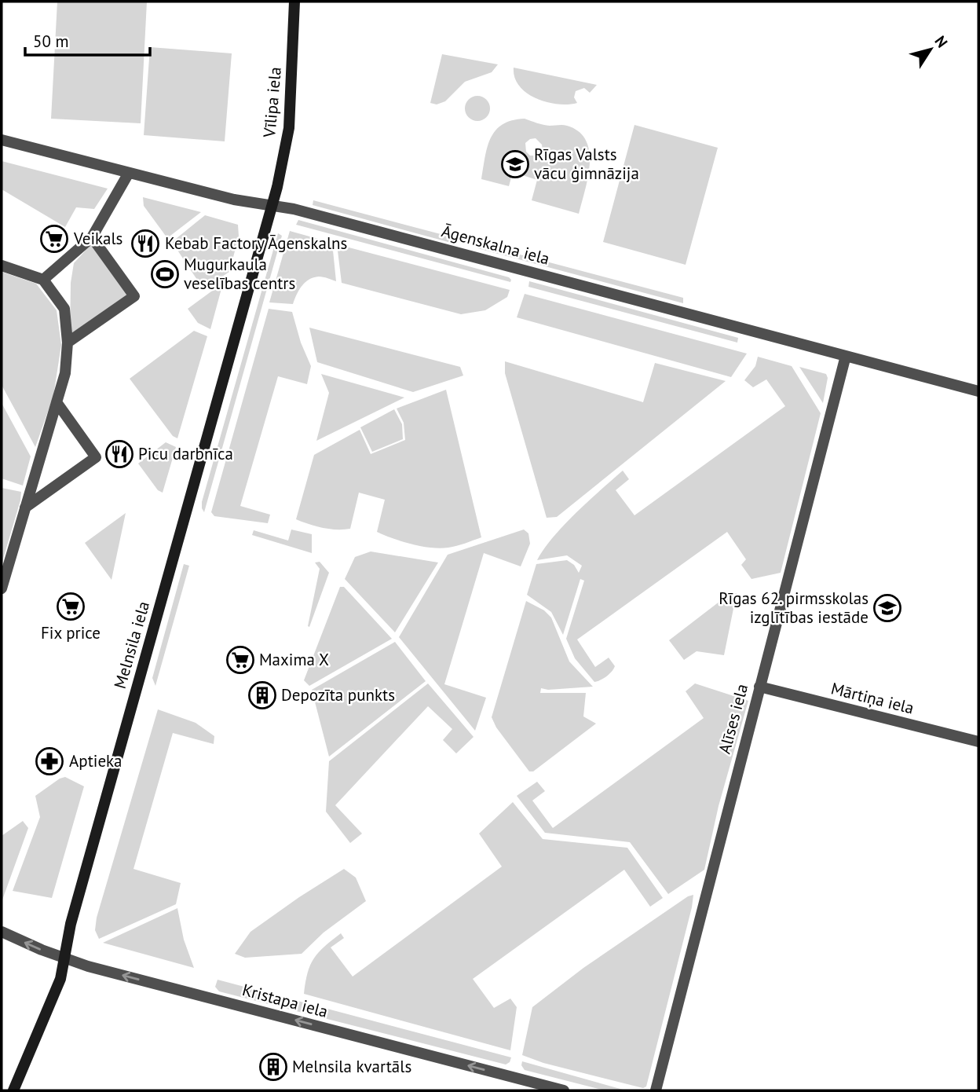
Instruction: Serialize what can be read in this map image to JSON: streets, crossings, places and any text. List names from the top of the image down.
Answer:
{
  "streets": {
    "street": [
      "Vīlipa iela",
      "Āgenskalna iela",
      "Melnsila iela",
      "Mārtiņa iela",
      "Alīses iela",
      "Kristapa iela"
    ]
  },
  "crossings": [
    ["Vīlipa iela", "Āgenskalna iela"],
    ["Vīlipa iela", "Melnsila iela"],
    ["Āgenskalna iela", "Melnsila iela"],
    ["Āgenskalna iela", "Alīses iela"],
    ["Melnsila iela", "Kristapa iela"],
    ["Mārtiņa iela", "Alīses iela"]
  ],
  "one_way": ["Kristapa iela"],
  "places": {
    "school or university": ["Rīgas Valsts vācu ģimnāzija", "Rīgas 62. pirmsskolas izglītības iestāde"],
    "supermarket": ["Veikals", "Fix price", "Maxima X"],
    "restaurant": ["Kebab Factory Āgenskalns", "Picu darbnīca"],
    "sports": ["Mugurkaula veselības centrs"],
    "building": ["Depozīta punkts", "Melnsila kvartāls"],
    "pharmacy": ["Aptieka"]
  },
  "scale_bar": "50 m",
  "north": "top right"
}
